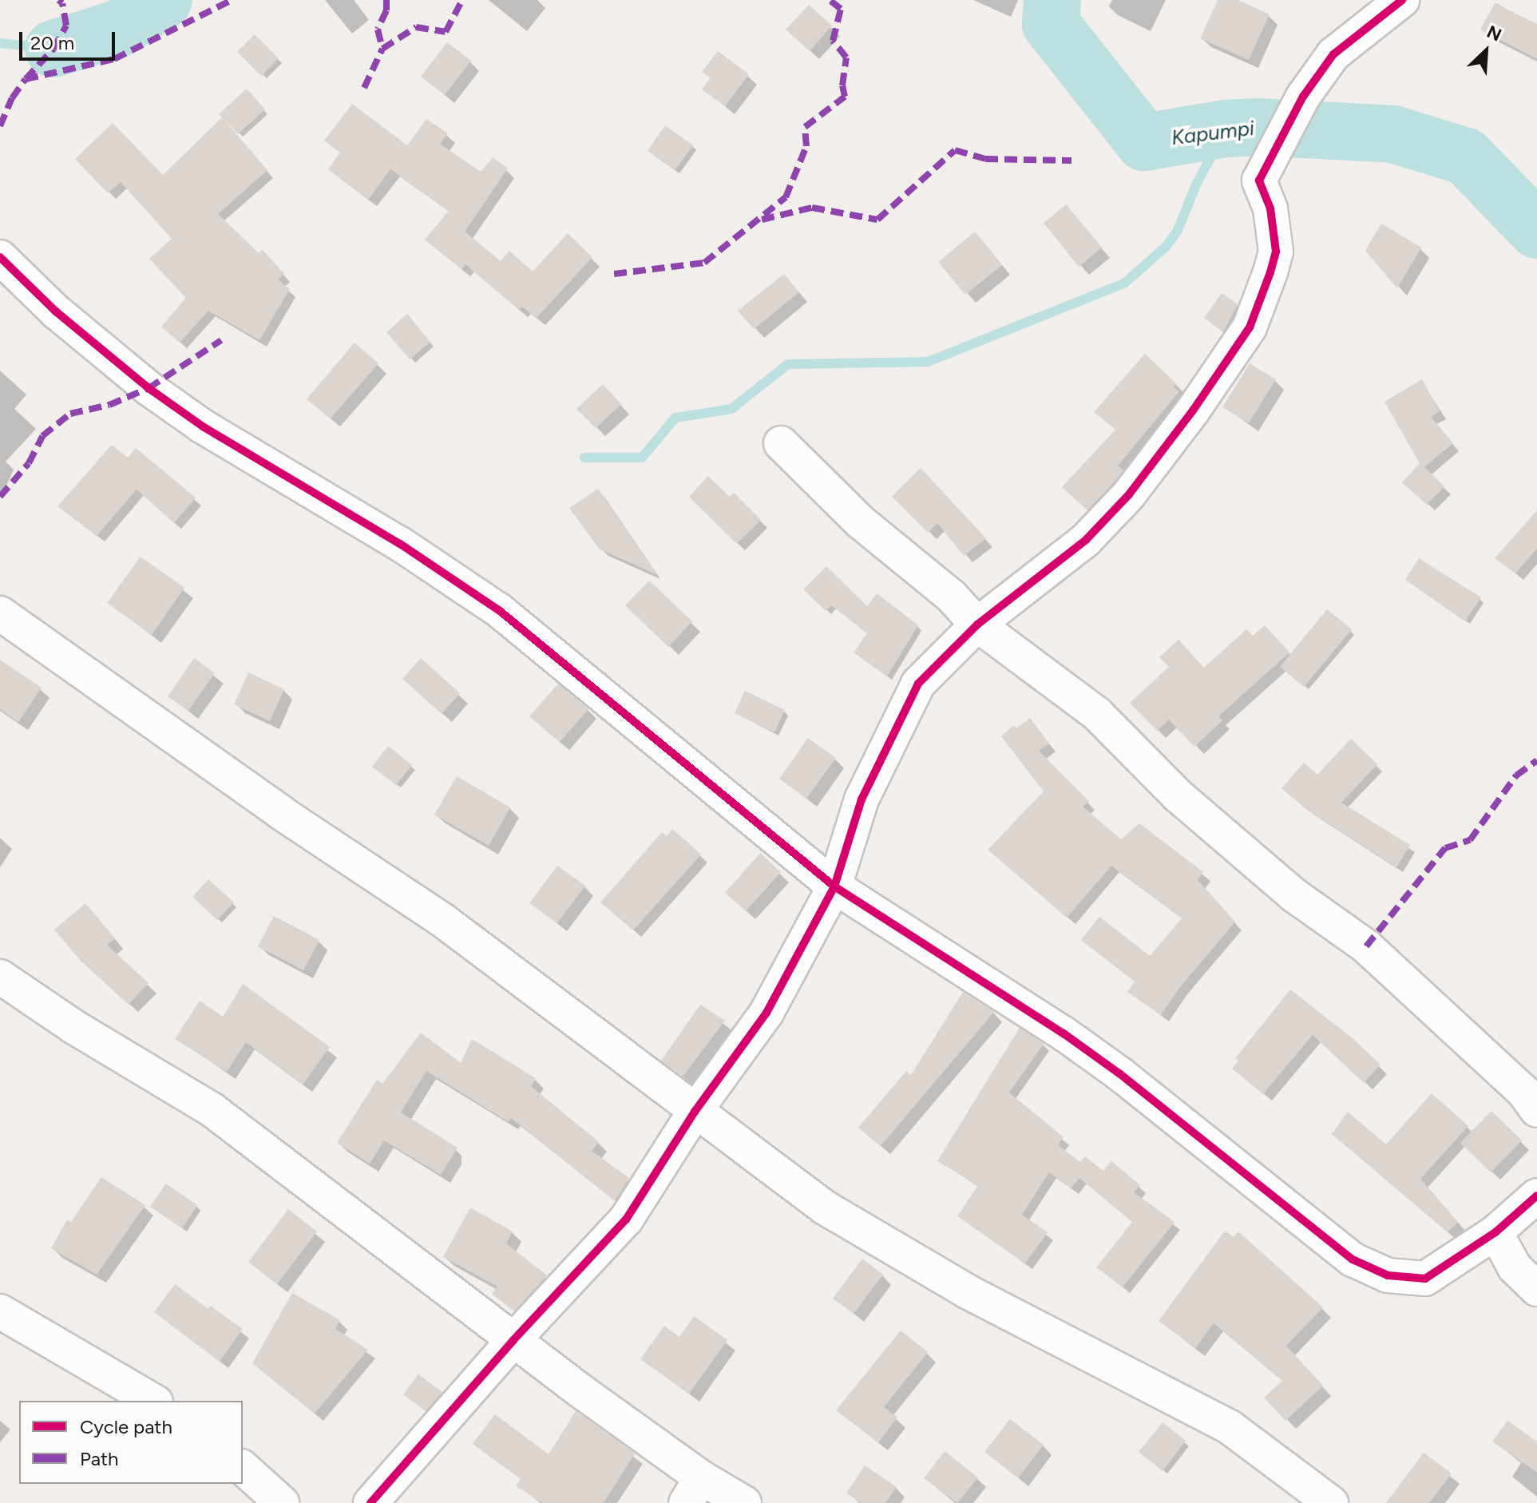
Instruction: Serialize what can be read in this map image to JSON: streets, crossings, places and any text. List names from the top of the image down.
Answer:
{
  "water": ["Kapumpi"],
  "legend": ["Cycle path", "Path"],
  "scale_bar": "20 m",
  "north": "top right"
}
